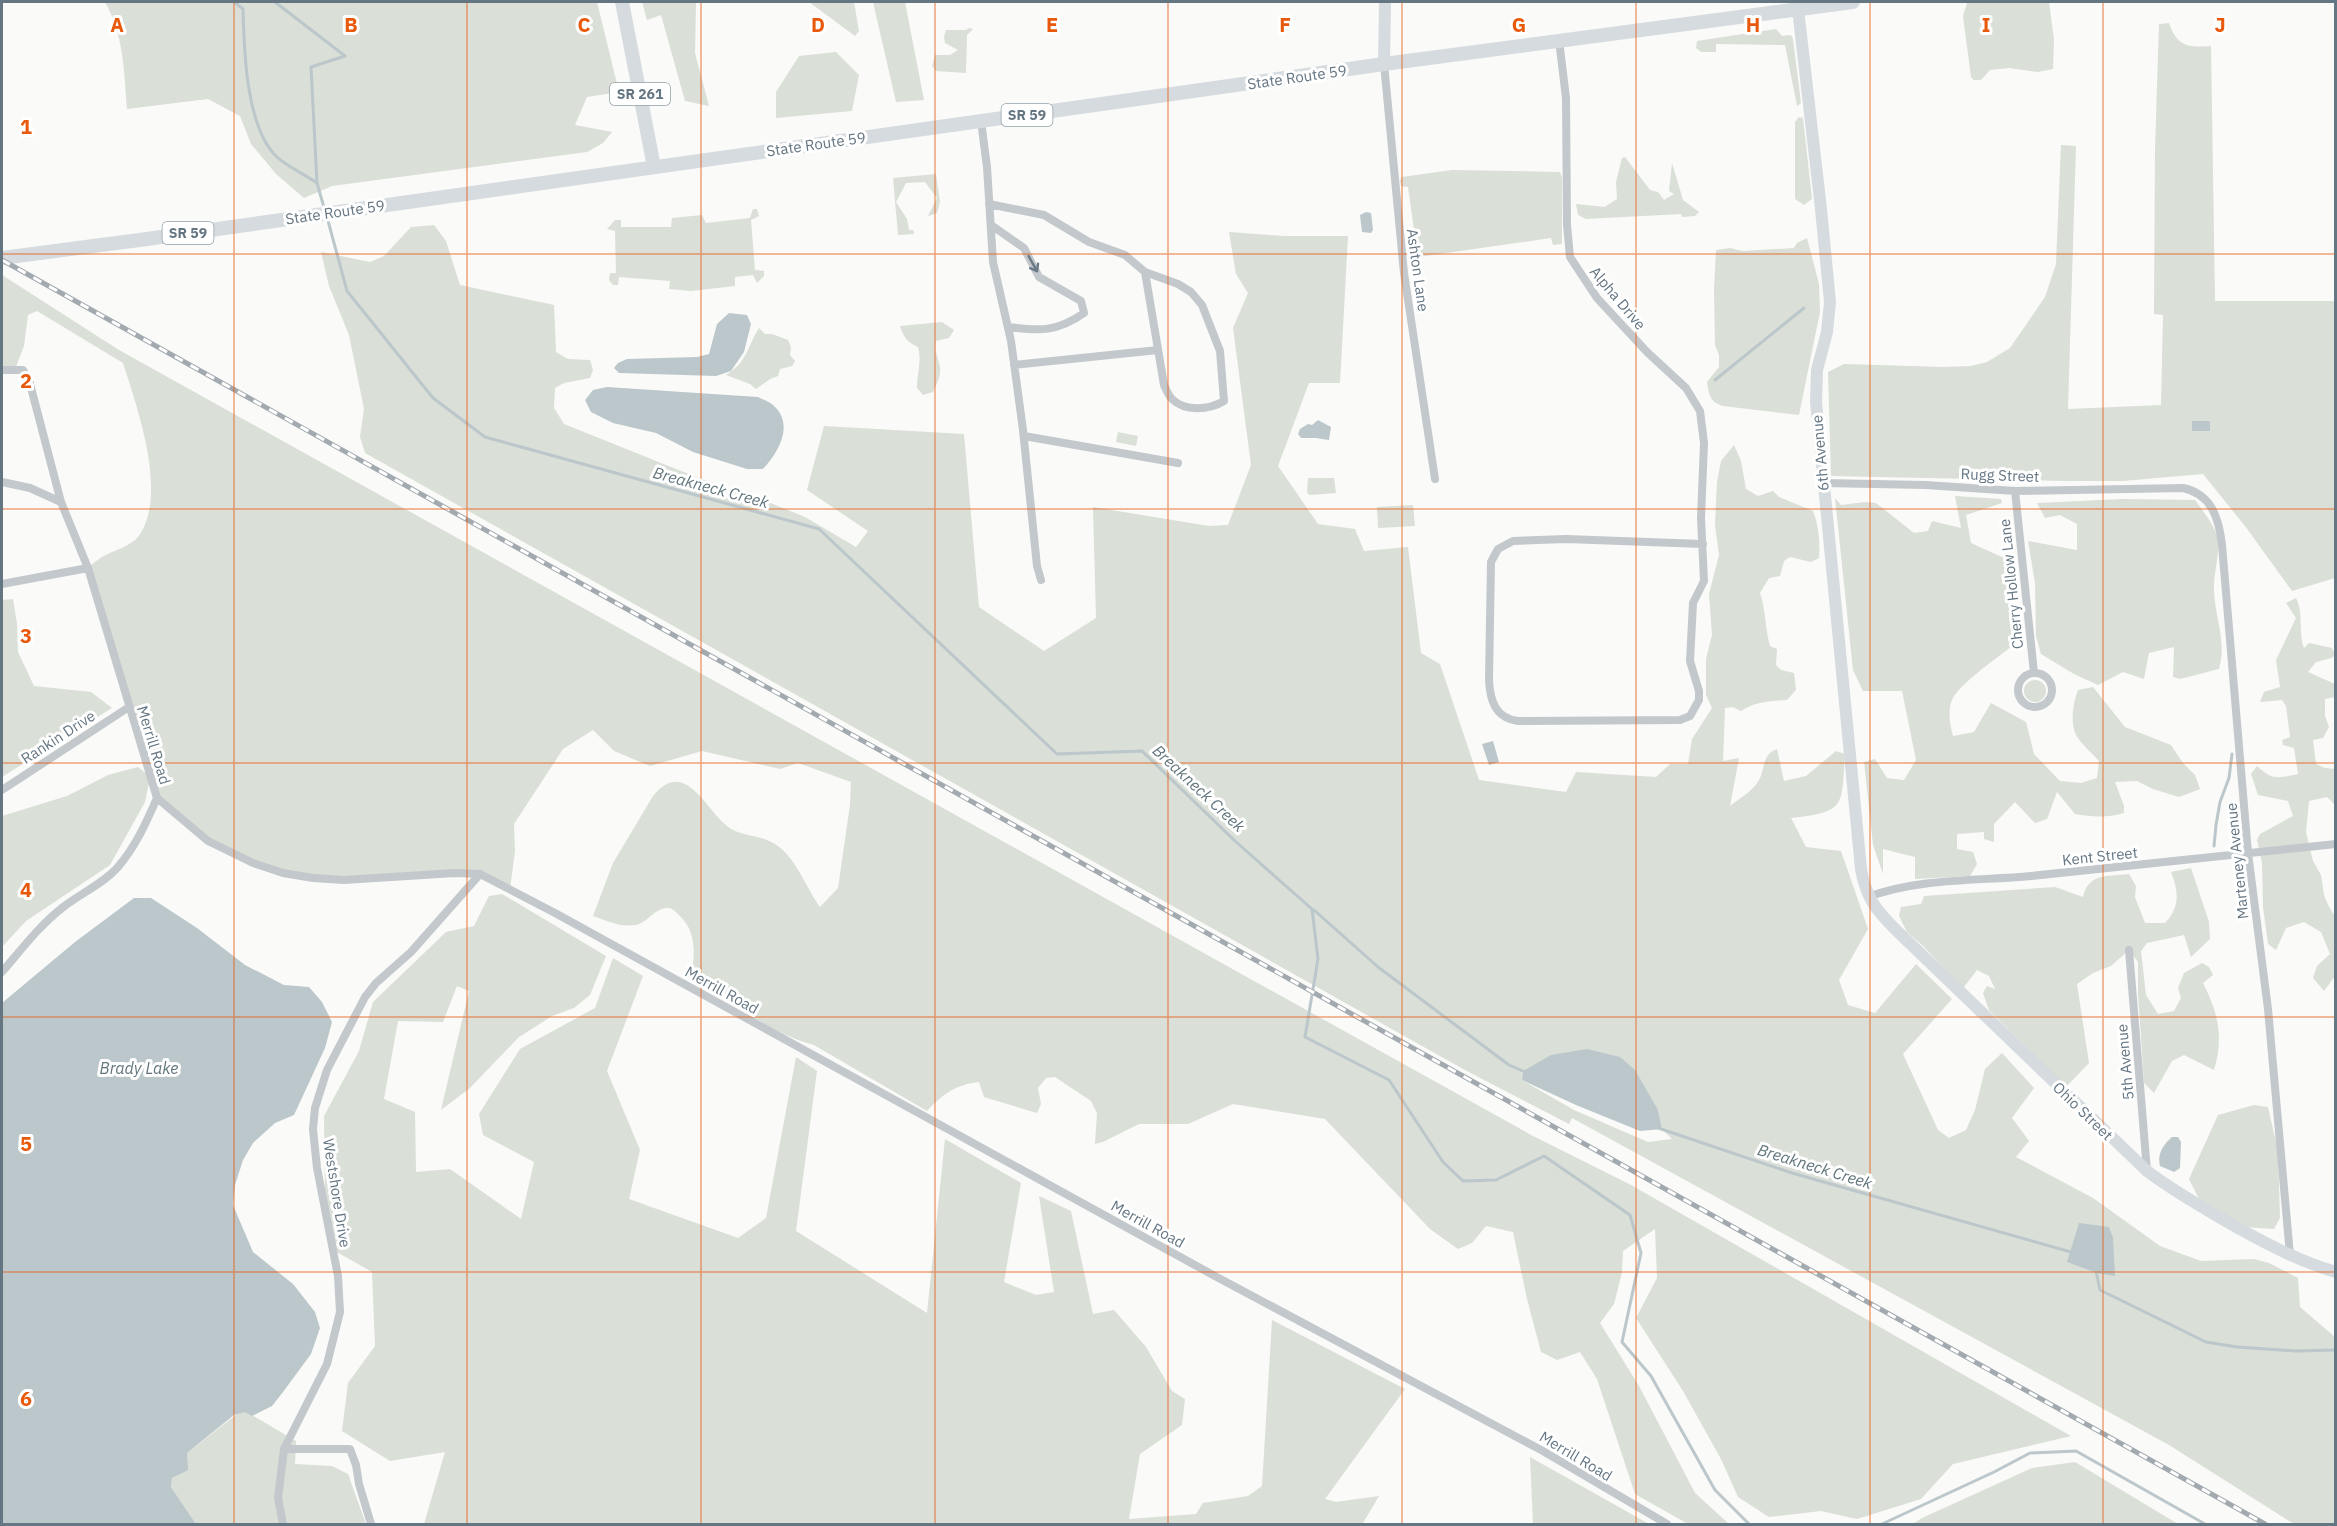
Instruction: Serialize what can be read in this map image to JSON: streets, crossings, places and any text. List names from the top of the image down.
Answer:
{
  "streets": {
    "main road": ["State Route 59", "SR 261", "SR 59"],
    "street": [
      "Ashton Lane",
      "Alpha Drive",
      "6th Avenue",
      "Rugg Street",
      "Cherry Hollow Lane",
      "Rankin Drive",
      "Merrill Road",
      "Kent Street",
      "Marteney Avenue",
      "5th Avenue",
      "Ohio Street",
      "Westshore Drive"
    ]
  },
  "crossings": [
    ["State Route 59", "SR 261"],
    ["State Route 59", "SR 59"],
    ["State Route 59", "Ashton Lane"],
    ["State Route 59", "Alpha Drive"],
    ["State Route 59", "6th Avenue"],
    ["SR 59", "6th Avenue"],
    ["6th Avenue", "Rugg Street"],
    ["6th Avenue", "Kent Street"],
    ["6th Avenue", "Ohio Street"],
    ["Rugg Street", "Cherry Hollow Lane"],
    ["Rugg Street", "Marteney Avenue"],
    ["Rankin Drive", "Merrill Road"],
    ["Merrill Road", "Westshore Drive"],
    ["Kent Street", "Marteney Avenue"],
    ["Kent Street", "Ohio Street"],
    ["Marteney Avenue", "Ohio Street"],
    ["5th Avenue", "Ohio Street"]
  ],
  "water": ["Breakneck Creek", "Brady Lake"],
  "grid": {
    "columns": [
      "A",
      "B",
      "C",
      "D",
      "E",
      "F",
      "G",
      "H",
      "I",
      "J"
    ],
    "rows": [
      "1",
      "2",
      "3",
      "4",
      "5",
      "6"
    ]
  }
}
